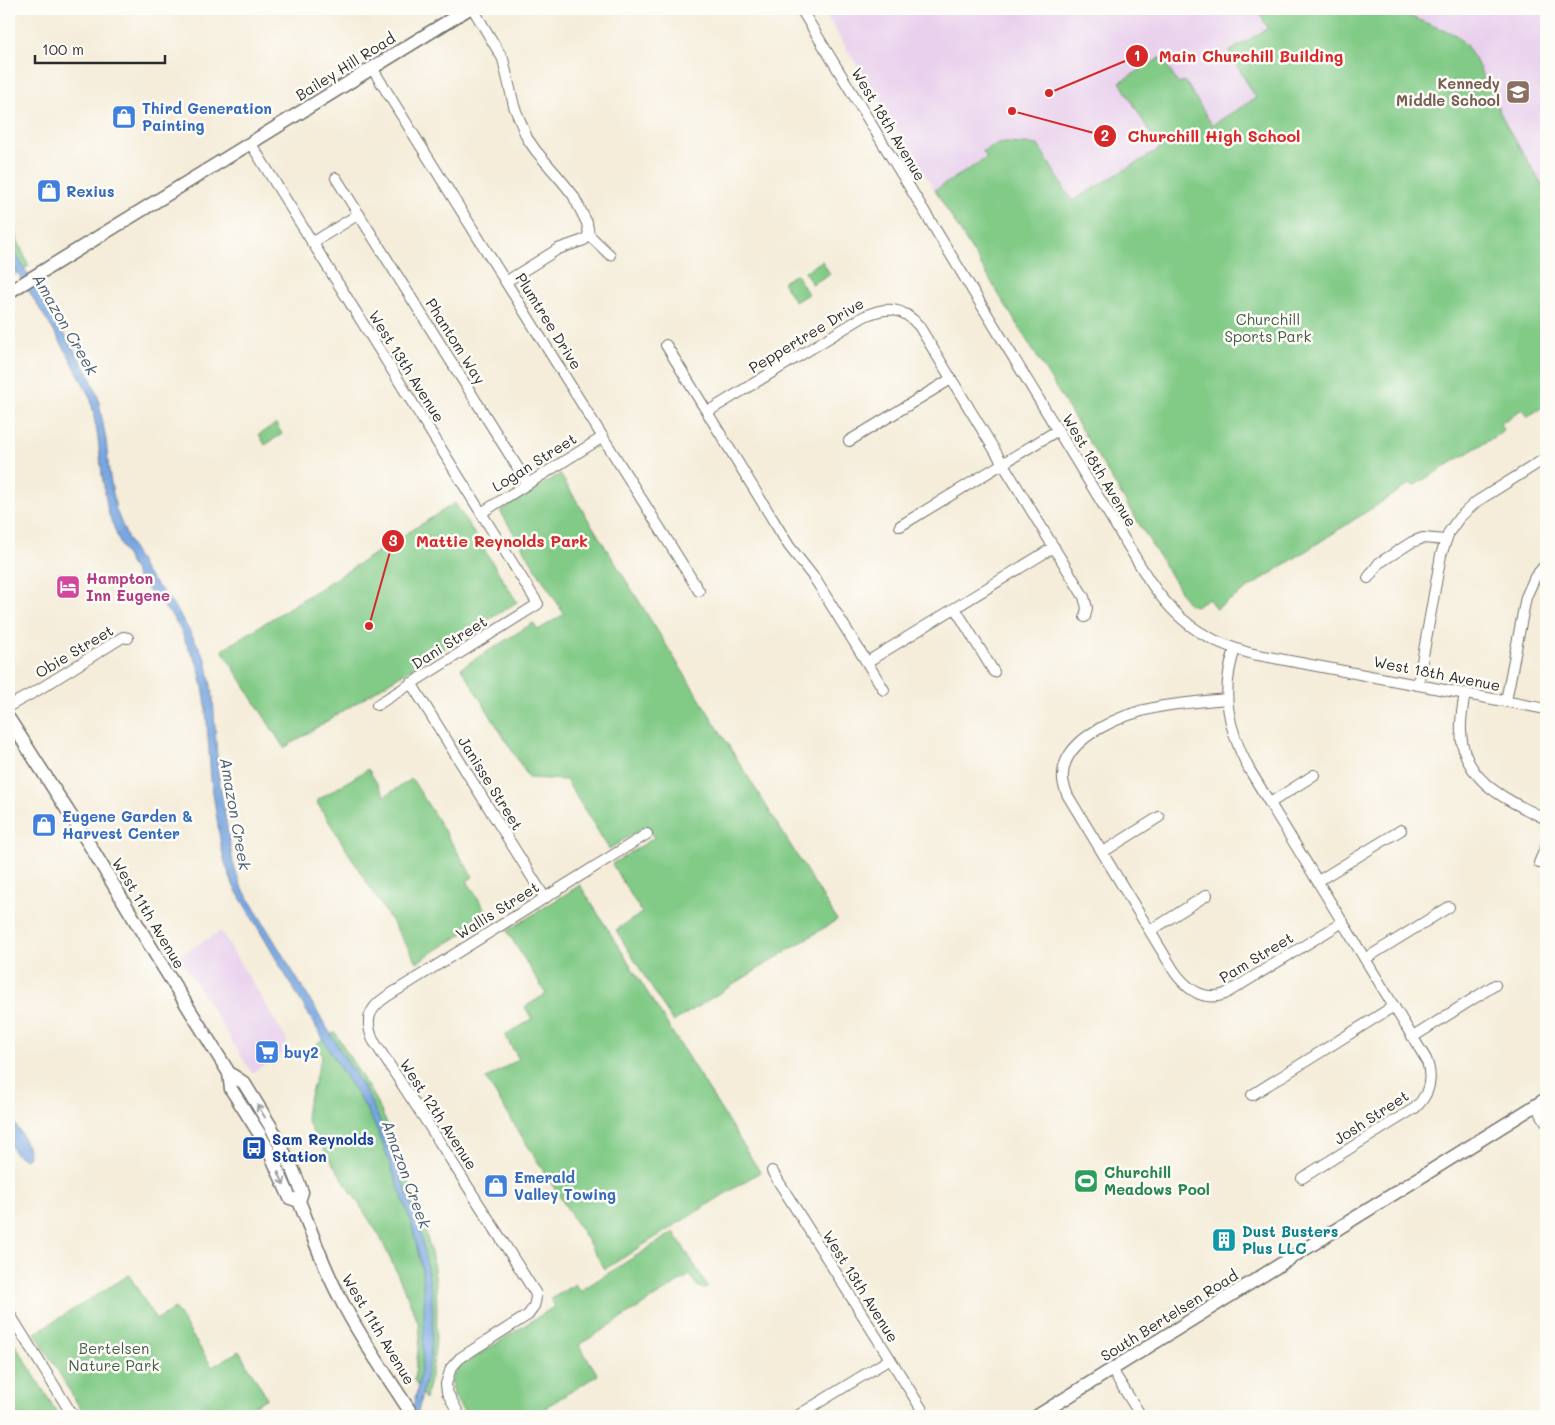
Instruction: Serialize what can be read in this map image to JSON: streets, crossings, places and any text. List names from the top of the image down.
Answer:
{
  "streets": {
    "main road": ["Bailey Hill Road", "West 11th Avenue", "South Bertelsen Road"],
    "street": [
      "West 18th Avenue",
      "Plumtree Drive",
      "Peppertree Drive",
      "Phantom Way",
      "West 13th Avenue",
      "Logan Street",
      "Dani Street",
      "Obie Street",
      "Janisse Street",
      "Wallis Street",
      "Pam Street",
      "West 12th Avenue",
      "Josh Street"
    ]
  },
  "crossings": [
    ["Bailey Hill Road", "Plumtree Drive"],
    ["Bailey Hill Road", "West 13th Avenue"],
    ["West 18th Avenue", "Josh Street"],
    ["Plumtree Drive", "Logan Street"],
    ["Phantom Way", "Logan Street"],
    ["West 13th Avenue", "Logan Street"],
    ["West 13th Avenue", "Dani Street"],
    ["Dani Street", "Janisse Street"],
    ["Janisse Street", "Wallis Street"],
    ["Wallis Street", "West 12th Avenue"],
    ["Pam Street", "Josh Street"]
  ],
  "water": ["Amazon Creek"],
  "parks": ["Churchill Sports Park", "Bertelsen Nature Park"],
  "places": {
    "school or university": ["Kennedy Middle School"],
    "other": ["Main Churchill Building", "Churchill High School", "Mattie Reynolds Park"],
    "shop": [
      "Third Generation Painting",
      "Rexius",
      "Eugene Garden & Harvest Center",
      "Emerald Valley Towing"
    ],
    "hotel": ["Hampton Inn Eugene"],
    "supermarket": ["buy2"],
    "bus stop": ["Sam Reynolds Station"],
    "sports": ["Churchill Meadows Pool"],
    "building": ["Dust Busters Plus LLC"]
  },
  "scale_bar": "100 m"
}
